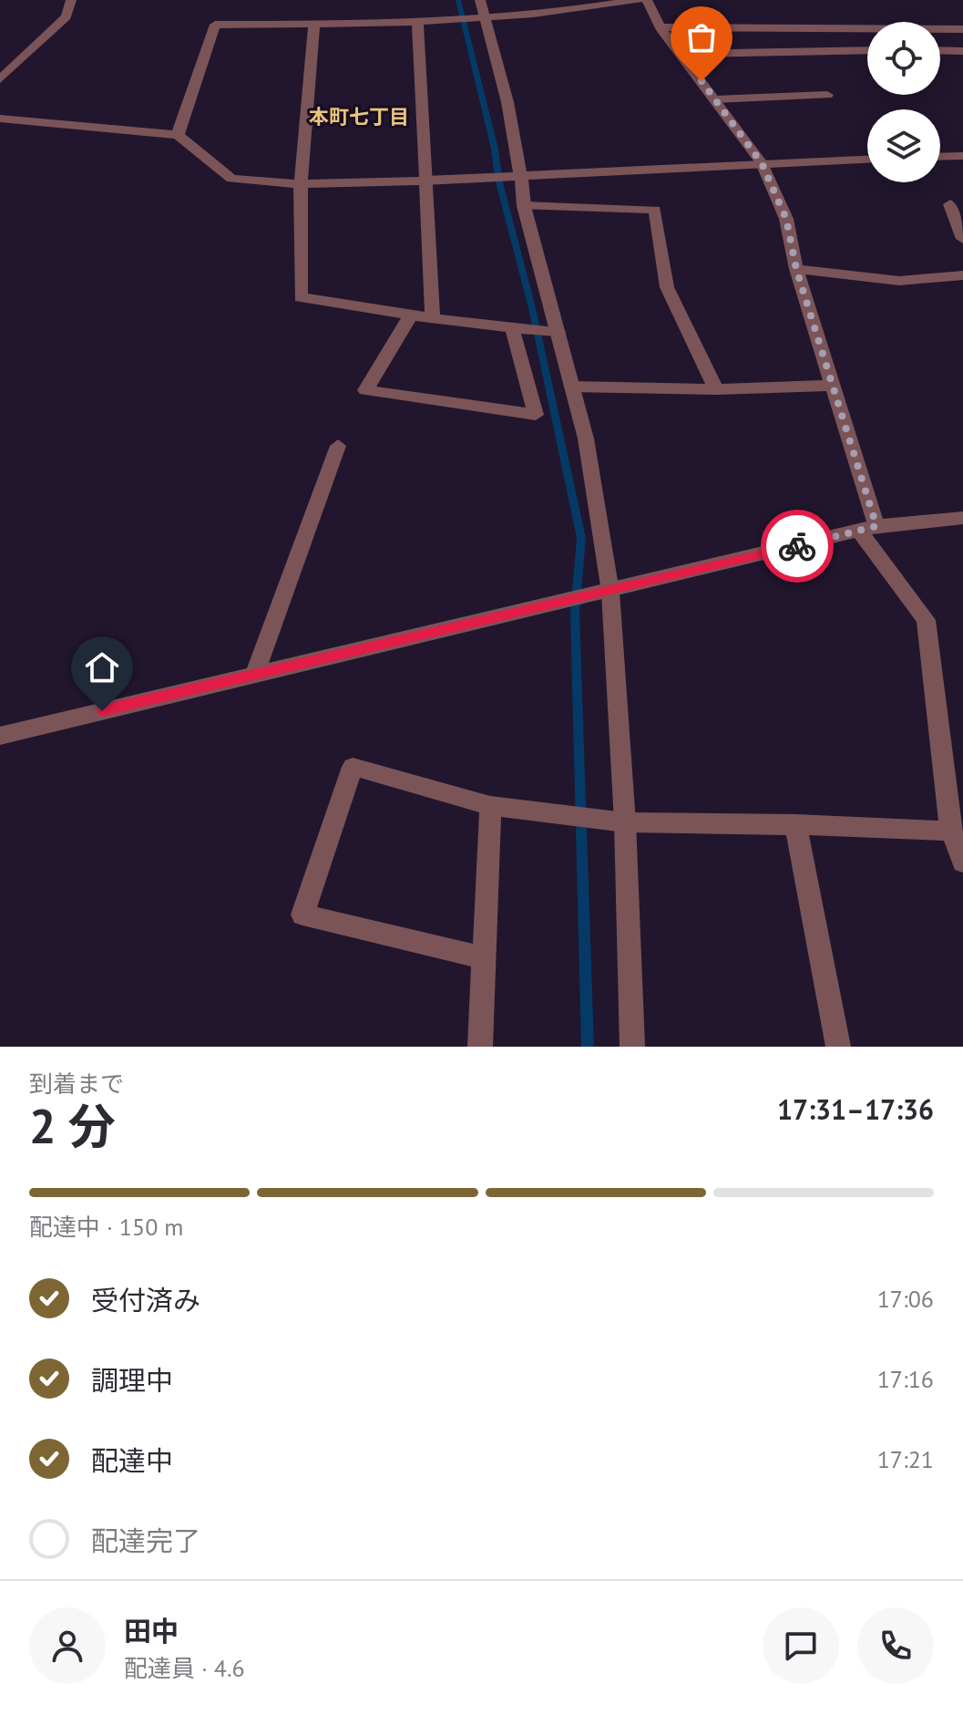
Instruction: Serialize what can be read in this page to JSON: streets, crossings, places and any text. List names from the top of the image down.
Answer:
{
  "districts": ["本町七丁目"],
  "page": {
    "heading": ["2 分", "到着まで", "17:31–17:36"],
    "panel": ["田中", "配達員 · 4.6"],
    "bar": "配達中 · 150 m",
    "list": [
      ["受付済み", "17:06"],
      ["調理中", "17:16"],
      ["配達中", "17:21"],
      "配達完了"
    ]
  }
}
